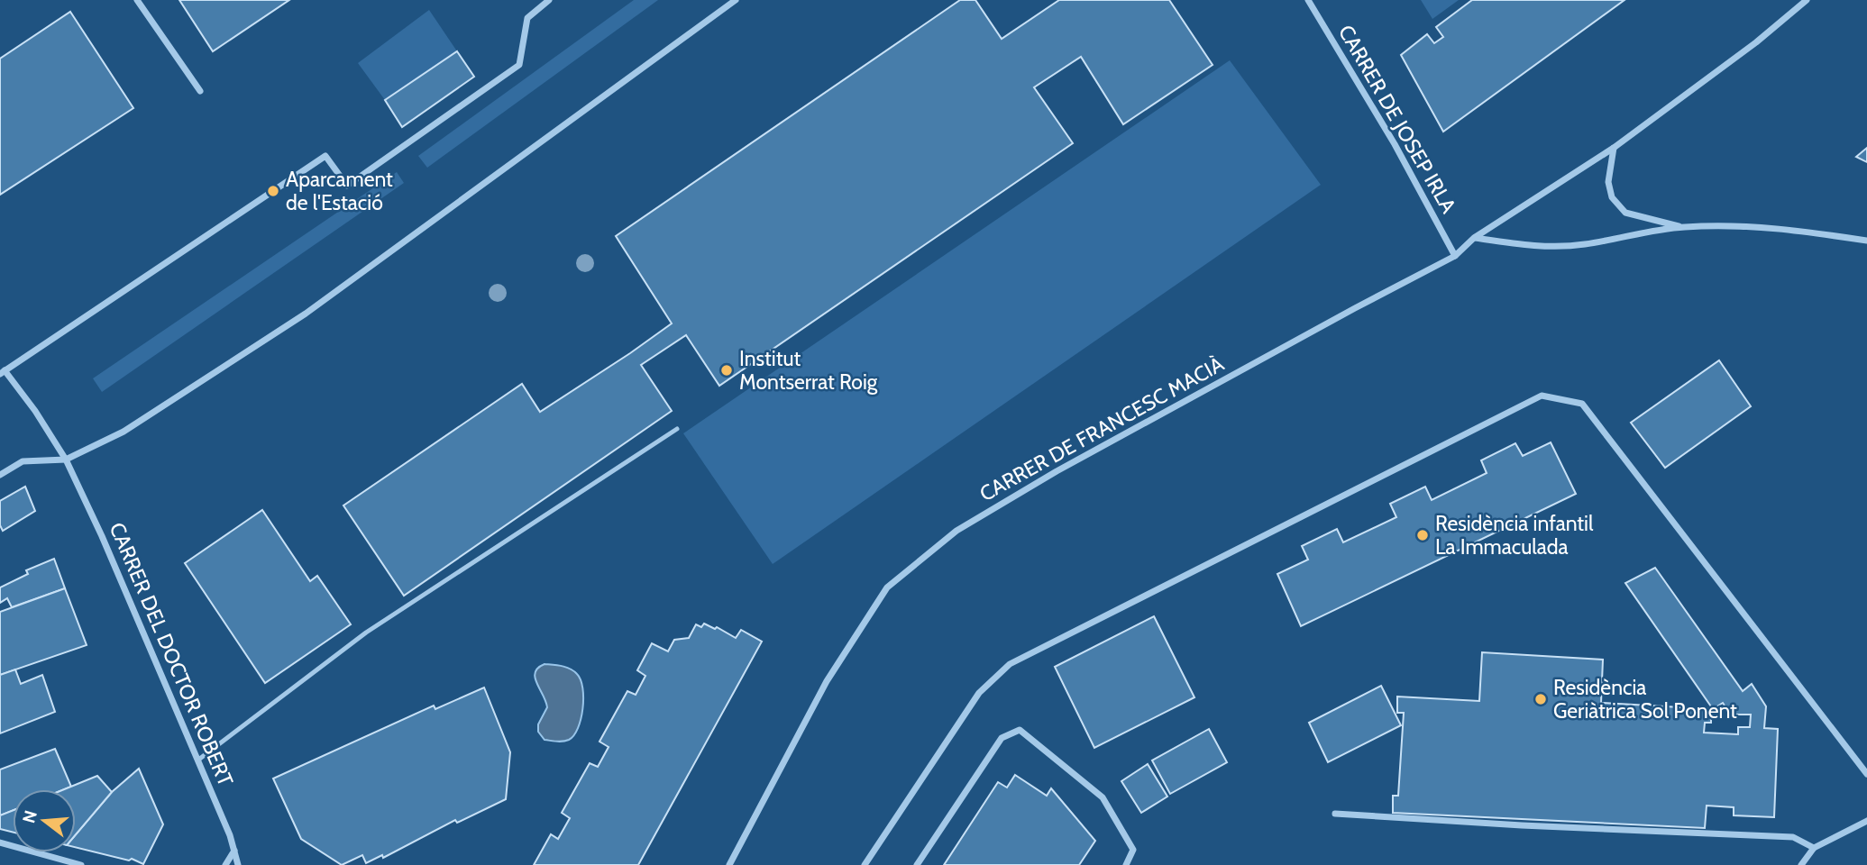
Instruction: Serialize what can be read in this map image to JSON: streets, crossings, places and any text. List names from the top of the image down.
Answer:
{
  "streets": {
    "street": ["CARRER DE JOSEP IRLA", "CARRER DE FRANCESC MACIÀ", "CARRER DEL DOCTOR ROBERT"]
  },
  "crossings": [
    ["CARRER DE JOSEP IRLA", "CARRER DE FRANCESC MACIÀ"]
  ],
  "places": [
    "Aparcament de l'Estació",
    "Institut Montserrat Roig",
    "Residència infantil La Immaculada",
    "Residència Geriàtrica Sol Ponent"
  ],
  "north": "left"
}
